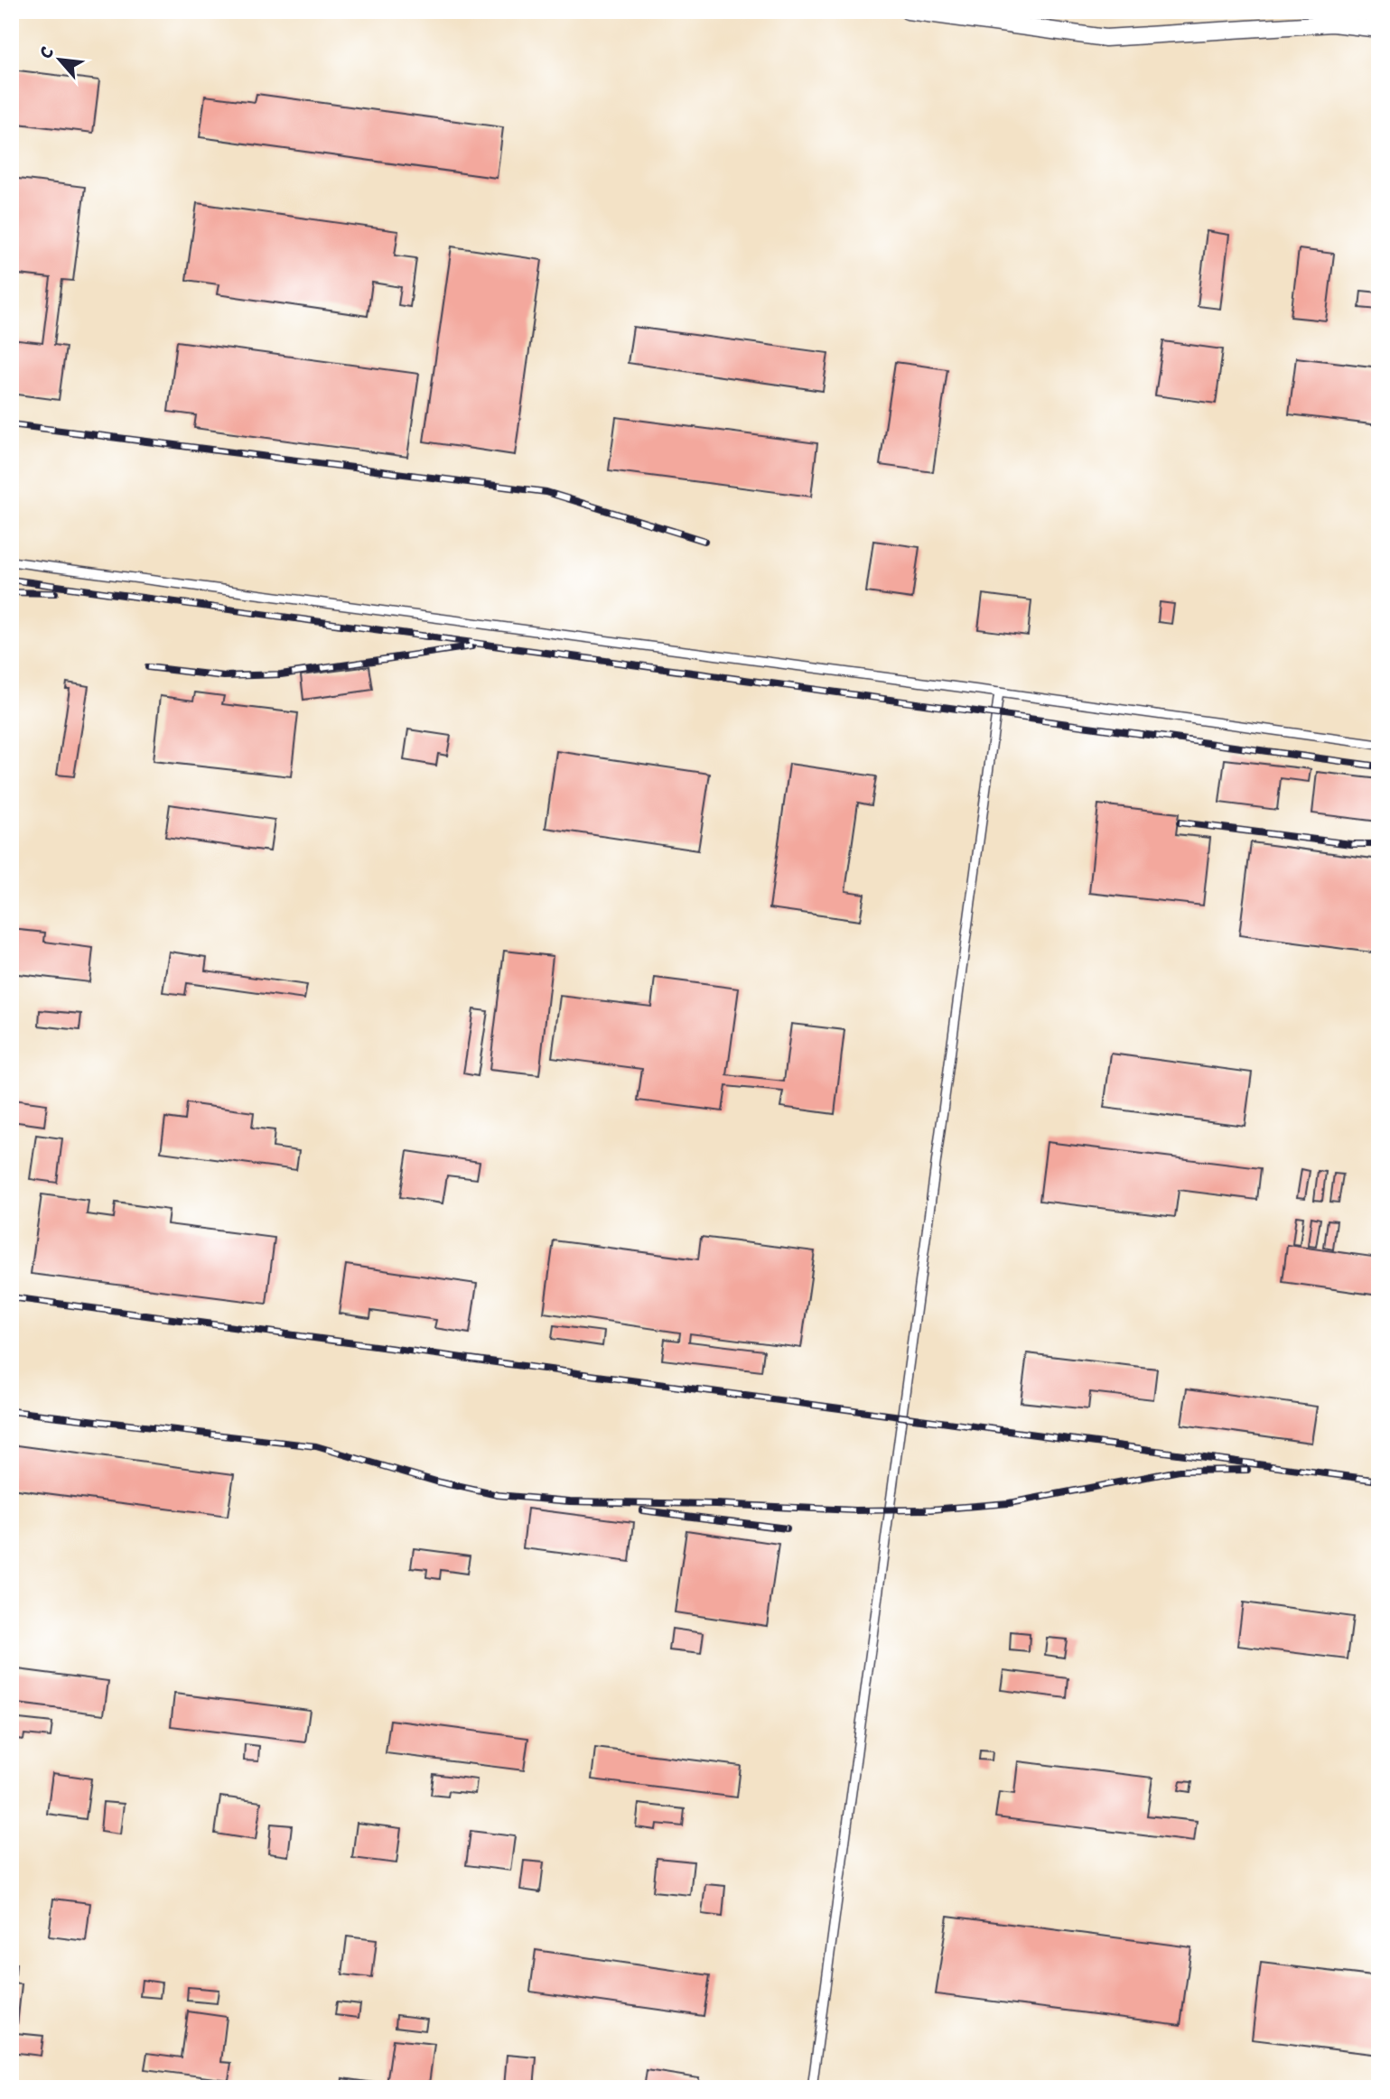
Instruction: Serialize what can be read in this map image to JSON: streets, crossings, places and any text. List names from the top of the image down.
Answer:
{
  "north": "top left"
}
